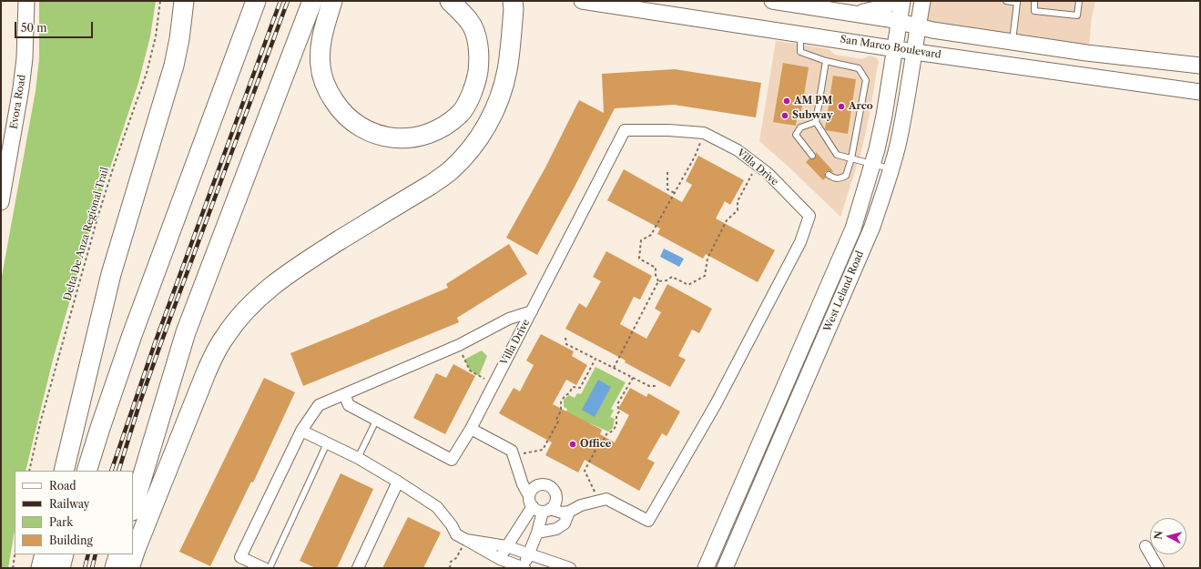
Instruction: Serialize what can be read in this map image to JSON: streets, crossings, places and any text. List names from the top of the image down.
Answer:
{
  "streets": {
    "street": [
      "San Marco Boulevard",
      "Evora Road",
      "Villa Drive",
      "West Leland Road"
    ],
    "path": ["Delta De Anza Regional Trail"]
  },
  "crossings": [
    ["San Marco Boulevard", "West Leland Road"]
  ],
  "places": [
    "AM PM",
    "Arco",
    "Subway",
    "Office"
  ],
  "legend": [
    "Road",
    "Railway",
    "Park",
    "Building"
  ],
  "scale_bar": "50 m",
  "north": "left"
}
